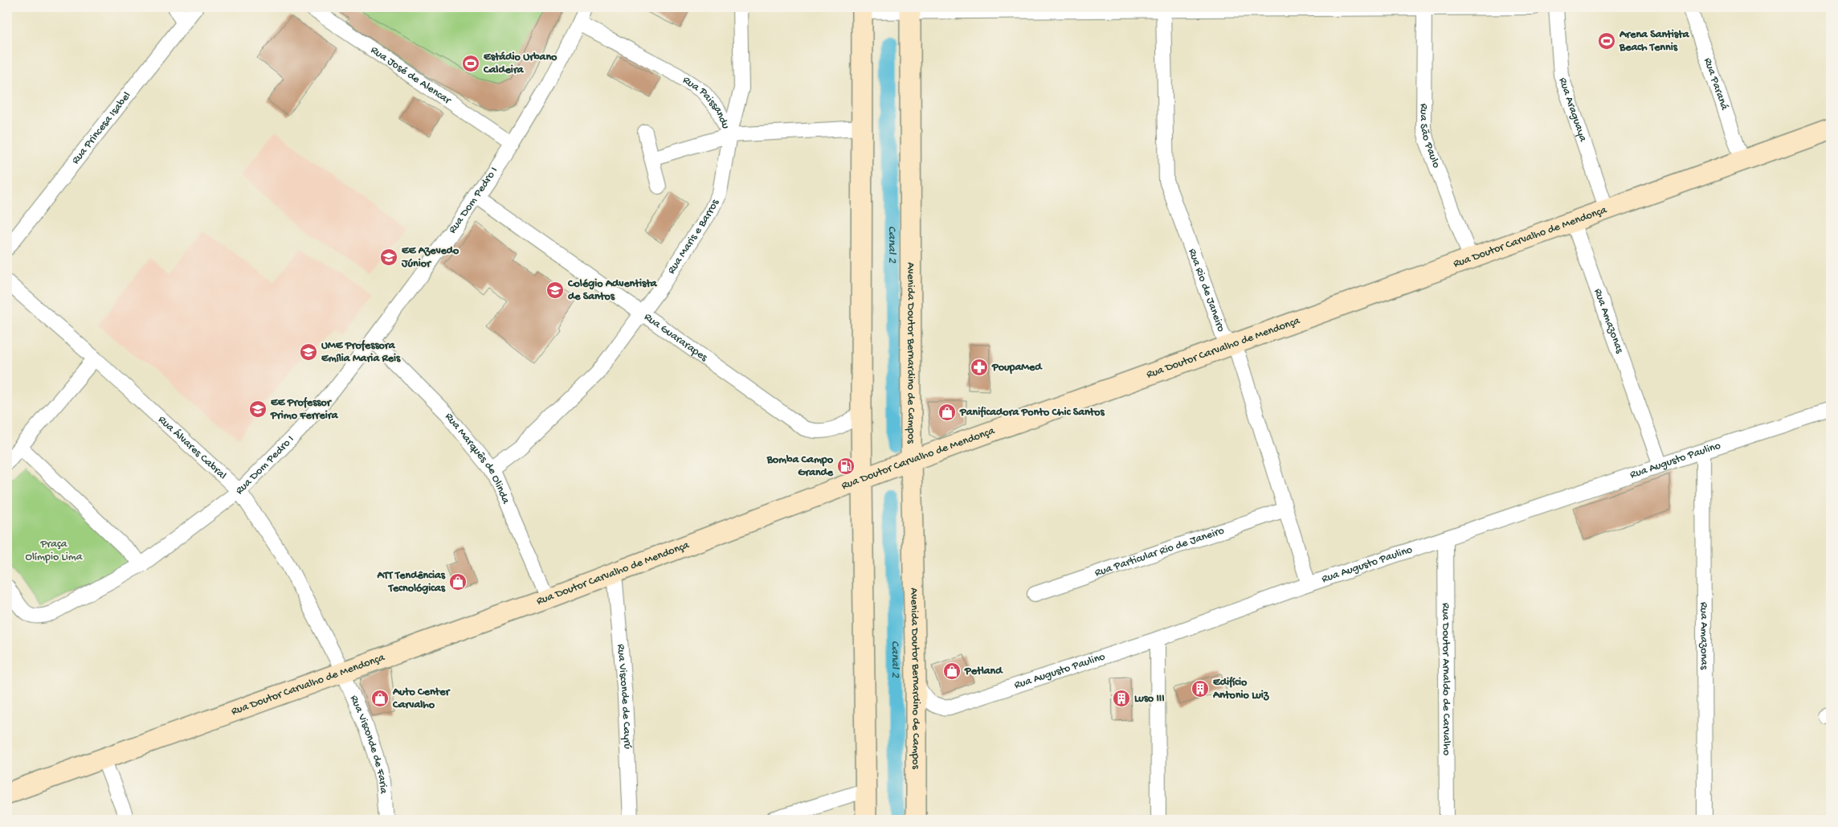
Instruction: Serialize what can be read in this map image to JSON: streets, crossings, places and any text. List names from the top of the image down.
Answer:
{
  "streets": {
    "main road": ["Rua Doutor Carvalho de Mendonça", "Avenida Doutor Bernardino de Campos"],
    "street": [
      "Rua José de Alencar",
      "Rua Paraná",
      "Rua Paissandu",
      "Rua Araguaya",
      "Rua Princesa Isabel",
      "Rua São Paulo",
      "Rua Dom Pedro I",
      "Rua Maris e Barros",
      "Rua Rio de Janeiro",
      "Rua Amazonas",
      "Rua Guararapes",
      "Rua Álvares Cabral",
      "Rua Marquês de Olinda",
      "Rua Augusto Paulino",
      "Rua Particular Rio de Janeiro",
      "Rua Doutor Arnaldo de Carvalho",
      "Rua Visconde de Cayrú",
      "Rua Visconde de Faria"
    ]
  },
  "crossings": [
    ["Rua José de Alencar", "Rua Dom Pedro I"],
    ["Rua Paraná", "Rua Doutor Carvalho de Mendonça"],
    ["Rua Paissandu", "Rua Dom Pedro I"],
    ["Rua Paissandu", "Rua Maris e Barros"],
    ["Rua Araguaya", "Rua Doutor Carvalho de Mendonça"],
    ["Rua São Paulo", "Rua Doutor Carvalho de Mendonça"],
    ["Rua Dom Pedro I", "Rua Guararapes"],
    ["Rua Dom Pedro I", "Rua Álvares Cabral"],
    ["Rua Dom Pedro I", "Rua Marquês de Olinda"],
    ["Rua Maris e Barros", "Rua Guararapes"],
    ["Rua Maris e Barros", "Rua Marquês de Olinda"],
    ["Rua Doutor Carvalho de Mendonça", "Rua Rio de Janeiro"],
    ["Rua Doutor Carvalho de Mendonça", "Rua Amazonas"],
    ["Rua Doutor Carvalho de Mendonça", "Avenida Doutor Bernardino de Campos"],
    ["Rua Doutor Carvalho de Mendonça", "Rua Álvares Cabral"],
    ["Rua Doutor Carvalho de Mendonça", "Rua Marquês de Olinda"],
    ["Rua Doutor Carvalho de Mendonça", "Rua Visconde de Cayrú"],
    ["Rua Doutor Carvalho de Mendonça", "Rua Visconde de Faria"],
    ["Rua Rio de Janeiro", "Rua Augusto Paulino"],
    ["Rua Rio de Janeiro", "Rua Particular Rio de Janeiro"],
    ["Rua Amazonas", "Rua Augusto Paulino"],
    ["Avenida Doutor Bernardino de Campos", "Rua Augusto Paulino"],
    ["Rua Álvares Cabral", "Rua Visconde de Faria"],
    ["Rua Augusto Paulino", "Rua Doutor Arnaldo de Carvalho"]
  ],
  "water": ["Canal 2"],
  "parks": ["Praça Olímpio Lima"],
  "places": {
    "sports": ["Arena Santista Beach Tennis", "Estádio Urbano Caldeira"],
    "school or university": [
      "EE Azevedo Júnior",
      "Colégio Adventista de Santos",
      "UME Professora Emília Maria Reis",
      "EE Professor Primo Ferreira"
    ],
    "pharmacy": ["PoupaMed"],
    "shop": [
      "Panificadora Ponto Chic Santos",
      "ATT Tendências Tecnológicas",
      "Petland",
      "Auto Center Carvalho"
    ],
    "fuel station": ["Bomba Campo Grande"],
    "building": ["Edifício Antonio Luiz", "Luso III"]
  }
}
